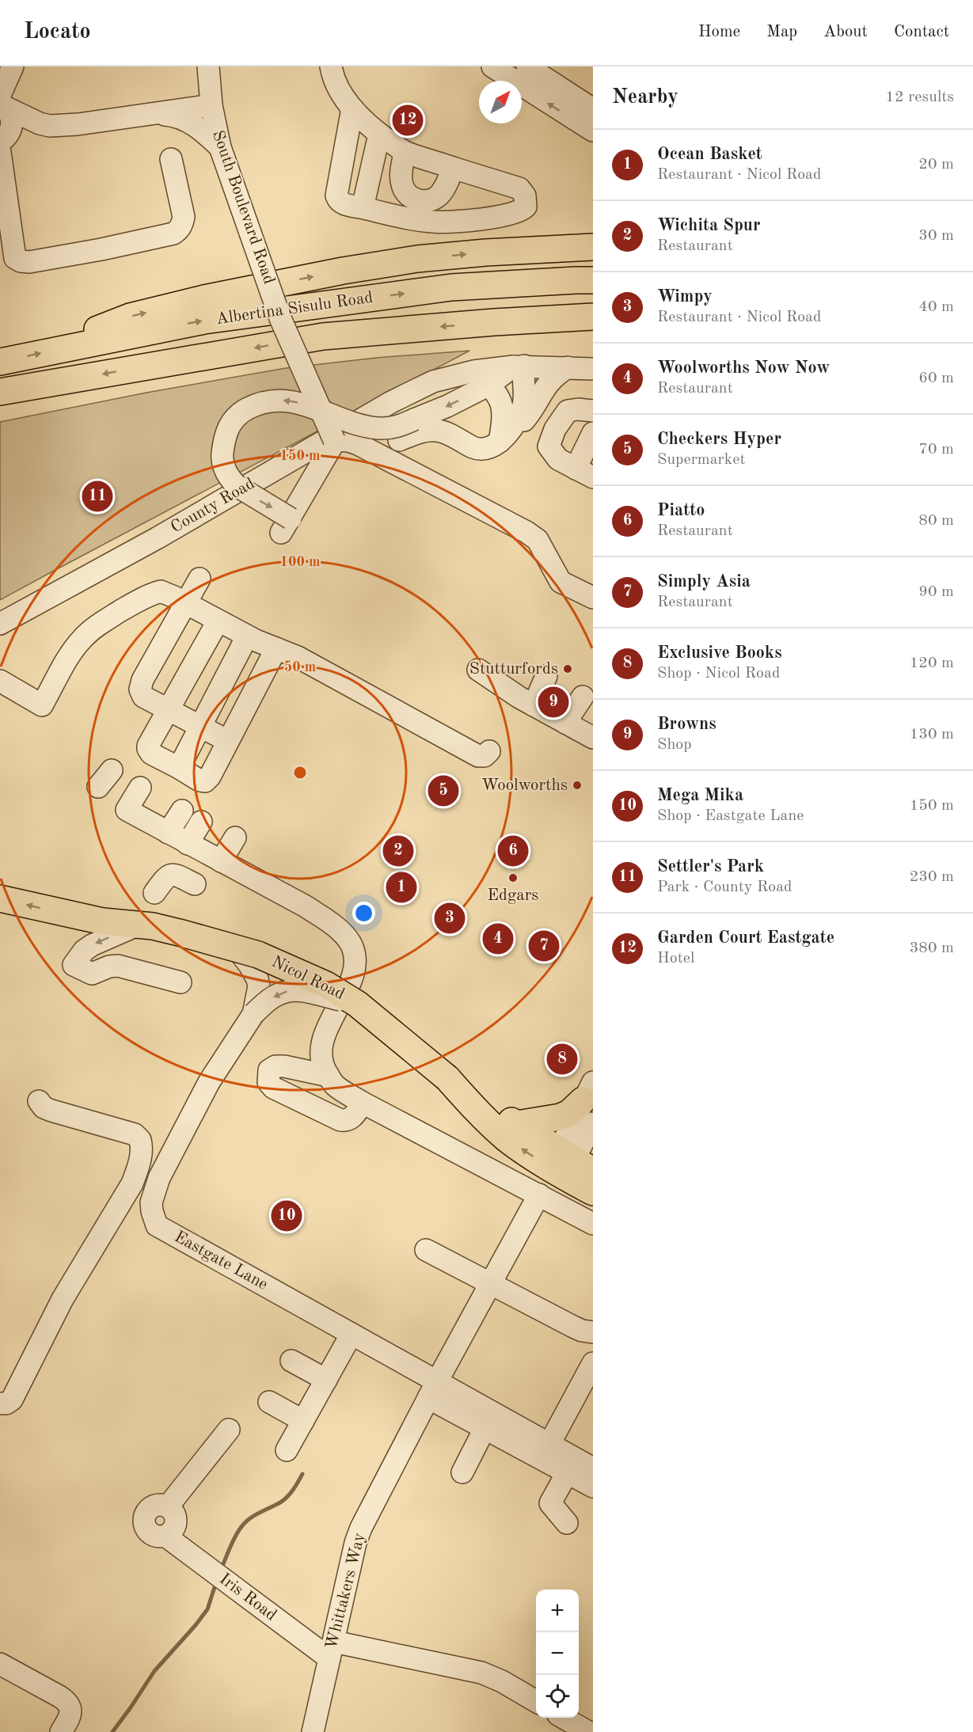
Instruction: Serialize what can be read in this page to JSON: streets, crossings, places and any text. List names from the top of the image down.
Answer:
{
  "streets": {
    "main road": ["Albertina Sisulu Road", "Nicol Road"],
    "street": [
      "South Boulevard Road",
      "County Road",
      "Eastgate Lane",
      "Whittakers Way",
      "Iris Road"
    ]
  },
  "crossings": [
    ["Nicol Road", "Eastgate Lane"],
    ["Eastgate Lane", "Whittakers Way"],
    ["Whittakers Way", "Iris Road"]
  ],
  "places": ["Stutturfords", "Woolworths", "Edgars"],
  "north": "top right",
  "page": {
    "header": "Locato",
    "nav": [
      "Home",
      "Map",
      "About",
      "Contact"
    ],
    "heading": ["Nearby", "12 results"],
    "pins": [
      "12",
      "11",
      "9",
      "5",
      "2",
      "6",
      "1",
      "3",
      "4",
      "7",
      "8",
      "10"
    ],
    "list": [
      {
        "mark": "1",
        "name": "Ocean Basket",
        "note": "Restaurant · Nicol Road",
        "value": "20 m"
      },
      {
        "mark": "2",
        "name": "Wichita Spur",
        "note": "Restaurant",
        "value": "30 m"
      },
      {
        "mark": "3",
        "name": "Wimpy",
        "note": "Restaurant · Nicol Road",
        "value": "40 m"
      },
      {
        "mark": "4",
        "name": "Woolworths Now Now",
        "note": "Restaurant",
        "value": "60 m"
      },
      {
        "mark": "5",
        "name": "Checkers Hyper",
        "note": "Supermarket",
        "value": "70 m"
      },
      {
        "mark": "6",
        "name": "Piatto",
        "note": "Restaurant",
        "value": "80 m"
      },
      {
        "mark": "7",
        "name": "Simply Asia",
        "note": "Restaurant",
        "value": "90 m"
      },
      {
        "mark": "8",
        "name": "Exclusive Books",
        "note": "Shop · Nicol Road",
        "value": "120 m"
      },
      {
        "mark": "9",
        "name": "Browns",
        "note": "Shop",
        "value": "130 m"
      },
      {
        "mark": "10",
        "name": "Mega Mika",
        "note": "Shop · Eastgate Lane",
        "value": "150 m"
      },
      {
        "mark": "11",
        "name": "Settler's Park",
        "note": "Park · County Road",
        "value": "230 m"
      },
      {
        "mark": "12",
        "name": "Garden Court Eastgate",
        "note": "Hotel",
        "value": "380 m"
      }
    ],
    "map_buttons": ["+", "−"]
  },
  "rings": ["150 m", "100 m", "50 m"]
}
